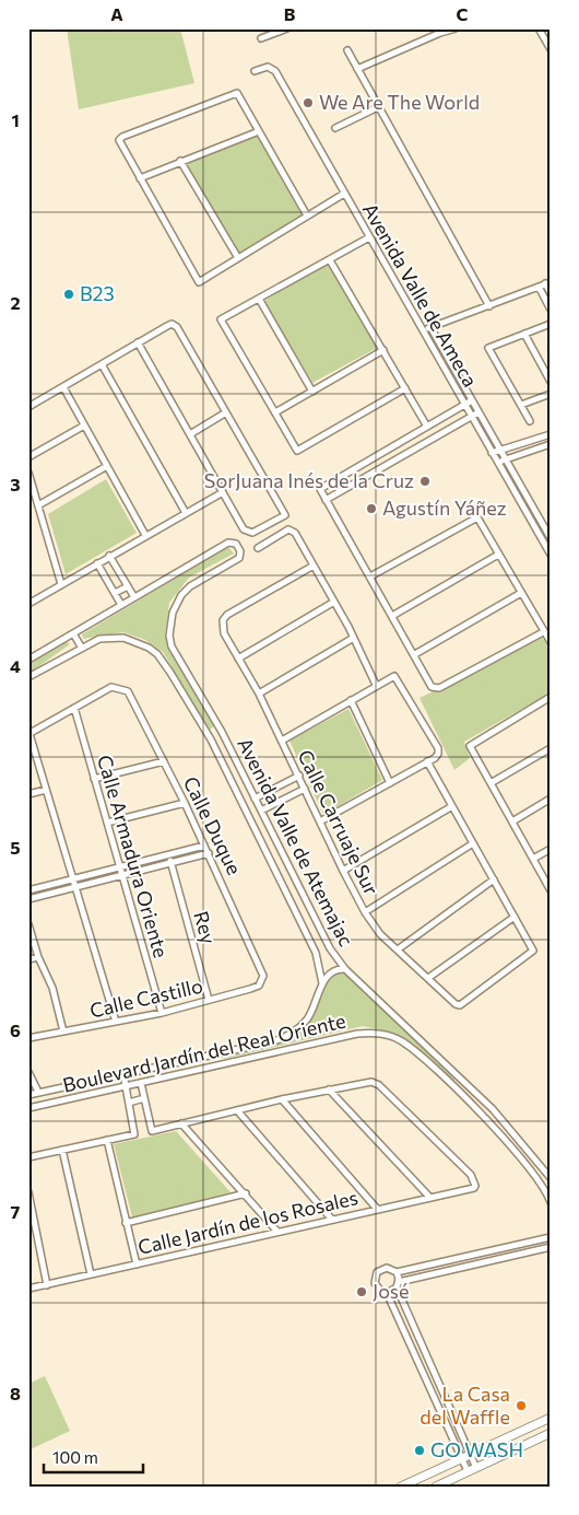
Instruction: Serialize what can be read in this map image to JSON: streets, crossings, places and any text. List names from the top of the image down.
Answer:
{
  "streets": {
    "street": [
      "Avenida Valle de Ameca",
      "Calle Carruaje Sur",
      "Calle Duque",
      "Avenida Valle de Atemajac",
      "Calle Armadura Oriente",
      "Rey",
      "Calle Castillo",
      "Boulevard Jardín del Real Oriente",
      "Calle Jardín de los Rosales"
    ]
  },
  "crossings": [
    ["Calle Duque", "Calle Armadura Oriente"],
    ["Calle Duque", "Calle Castillo"],
    ["Avenida Valle de Atemajac", "Boulevard Jardín del Real Oriente"],
    ["Calle Armadura Oriente", "Calle Castillo"],
    ["Rey", "Calle Castillo"]
  ],
  "places": [
    "We Are The World",
    "B23",
    "SorJuana Inés de la Cruz",
    "Agustín Yáñez",
    "José",
    "La Casa del Waffle",
    "GO WASH"
  ],
  "scale_bar": "100 m",
  "grid": {
    "columns": ["A", "B", "C"],
    "rows": [
      "1",
      "2",
      "3",
      "4",
      "5",
      "6",
      "7",
      "8"
    ]
  }
}
